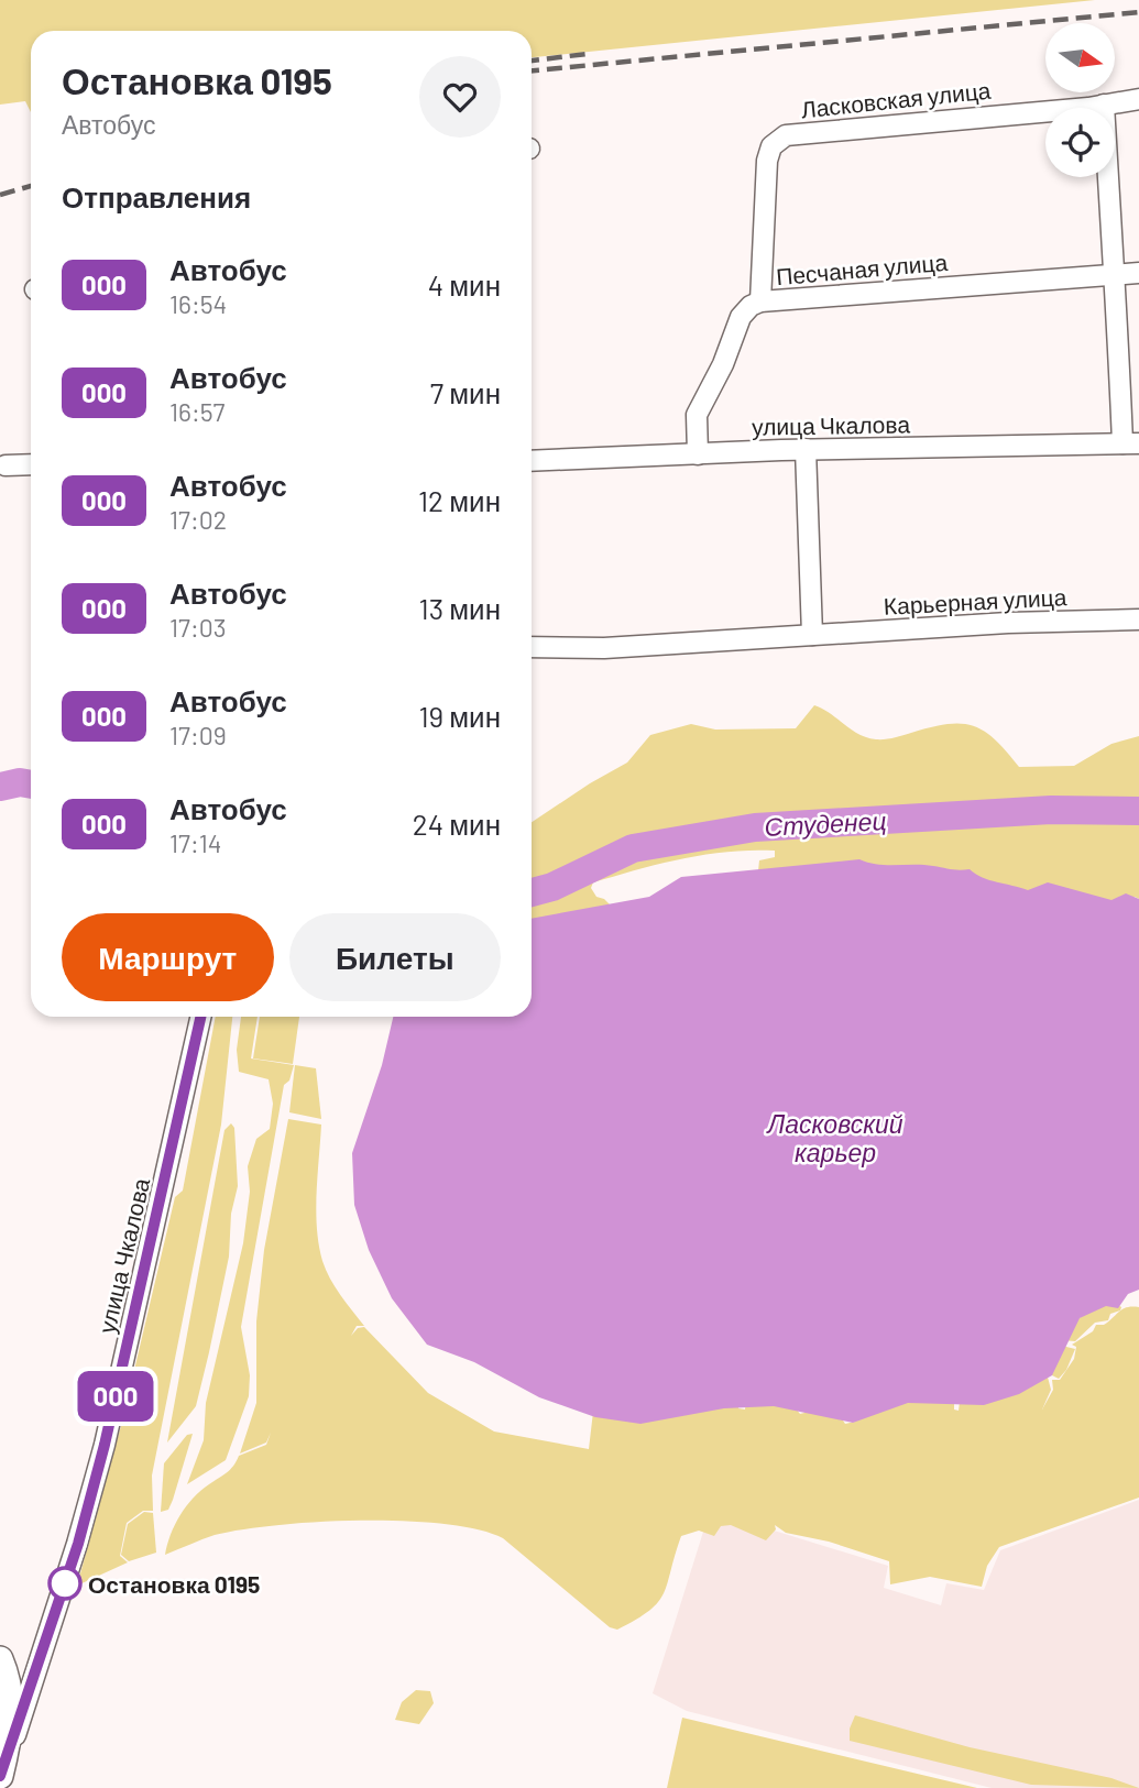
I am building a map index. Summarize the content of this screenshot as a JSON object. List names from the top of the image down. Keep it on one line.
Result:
{"streets":{"street":["Ласковская улица","Песчаная улица","улица Чкалова","Карьерная улица"]},"crossings":[["Ласковская улица","Песчаная улица"],["Песчаная улица","улица Чкалова"]],"water":["Студенец","Ласковский карьер"],"places":["Остановка 0195"],"lines":["bus line 000"],"north":"right","page":{"on_map":"000","heading":[["Остановка 0195","Автобус"],"Отправления"],"list":[{"mark":"000","name":"Автобус","note":"16:54","value":"4 мин"},{"mark":"000","name":"Автобус","note":"16:57","value":"7 мин"},{"mark":"000","name":"Автобус","note":"17:02","value":"12 мин"},{"mark":"000","name":"Автобус","note":"17:03","value":"13 мин"},{"mark":"000","name":"Автобус","note":"17:09","value":"19 мин"},{"mark":"000","name":"Автобус","note":"17:14","value":"24 мин"}],"buttons":["Маршрут","Билеты"]}}
